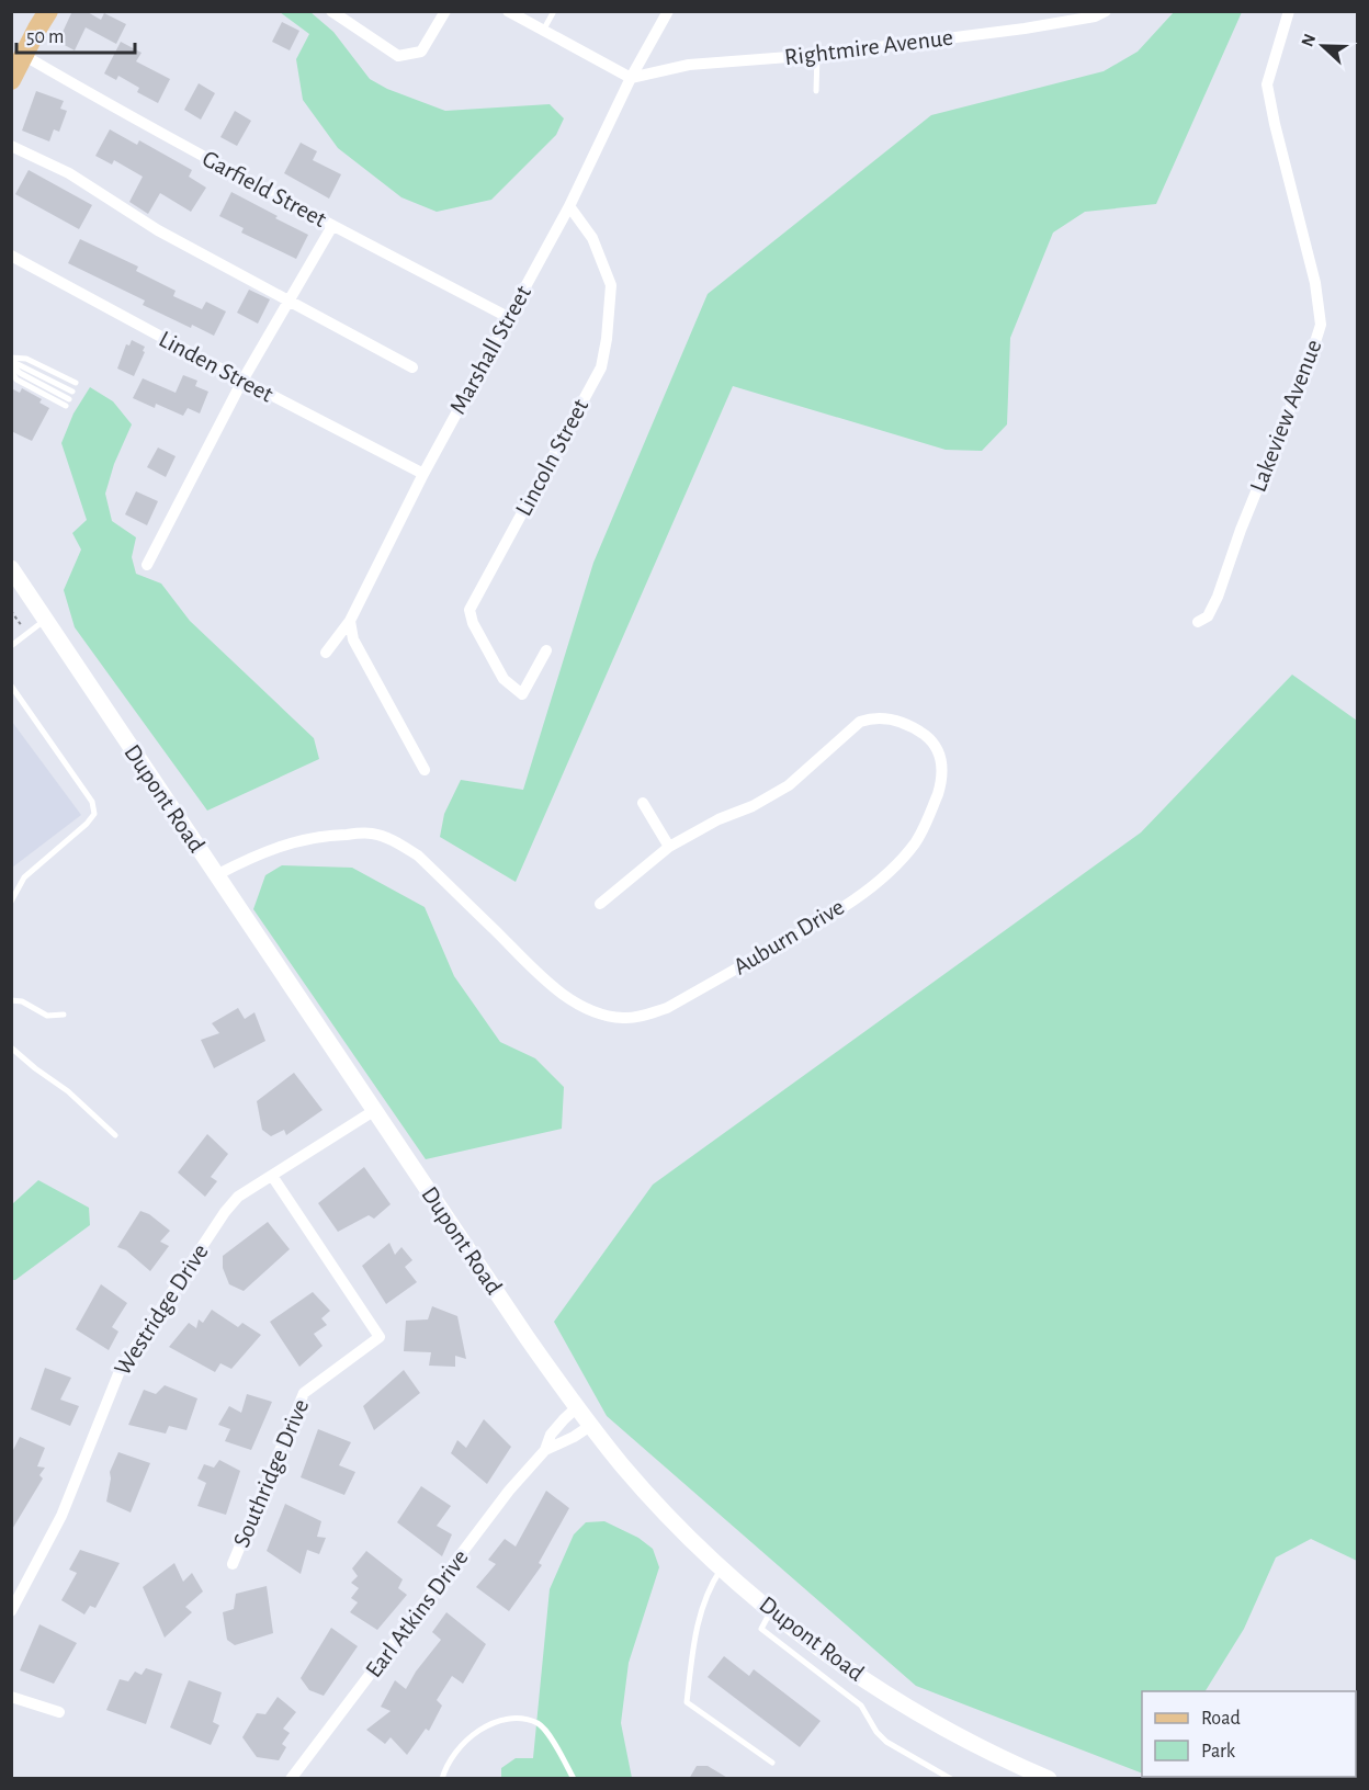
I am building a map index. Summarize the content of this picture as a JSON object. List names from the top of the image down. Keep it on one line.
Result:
{"streets":{"street":["Rightmire Avenue","Garfield Street","Marshall Street","Linden Street","Lakeview Avenue","Lincoln Street","Dupont Road","Auburn Drive","Westridge Drive","Southridge Drive","Earl Atkins Drive"]},"crossings":[["Rightmire Avenue","Marshall Street"],["Garfield Street","Marshall Street"],["Marshall Street","Linden Street"],["Marshall Street","Lincoln Street"],["Dupont Road","Auburn Drive"],["Dupont Road","Westridge Drive"],["Dupont Road","Earl Atkins Drive"],["Westridge Drive","Southridge Drive"]],"legend":["Road","Park"],"scale_bar":"50 m","north":"left"}
